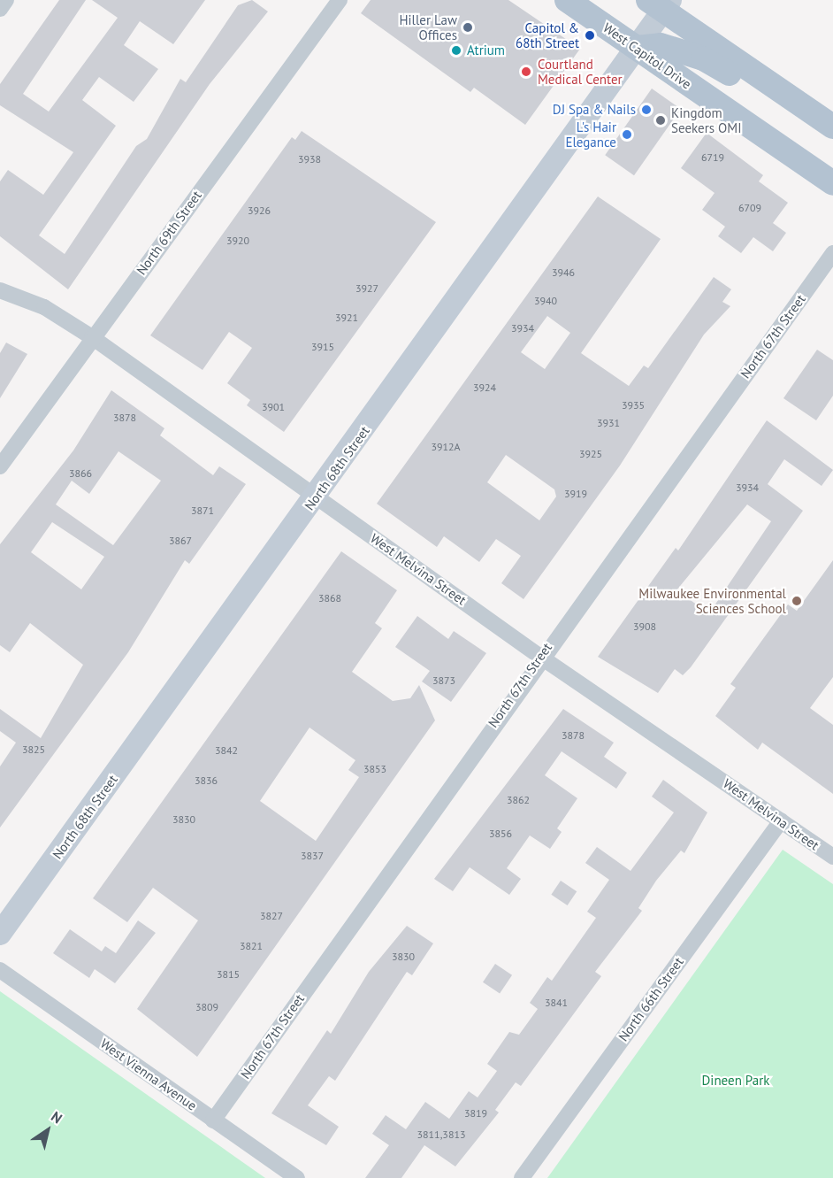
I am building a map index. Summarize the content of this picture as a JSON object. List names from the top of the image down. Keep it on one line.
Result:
{"streets":{"main road":["West Capitol Drive"],"street":["North 69th Street","North 67th Street","North 68th Street","West Melvina Street","North 66th Street","West Vienna Avenue"]},"crossings":[["West Capitol Drive","North 68th Street"],["North 69th Street","West Melvina Street"],["North 67th Street","West Melvina Street"],["North 67th Street","West Vienna Avenue"],["North 68th Street","West Melvina Street"],["West Melvina Street","North 66th Street"]],"parks":["Dineen Park"],"places":["Hiller Law Offices","Capitol & 68th Street","Atrium","Courtland Medical Center","DJ Spa & Nails","Kingdom Seekers OMI","L's Hair Elegance","Milwaukee Environmental Sciences School"],"house_numbers":["6719","3938","6709","3926","3920","3946","3927","3940","3921","3934","3915","3924","3935","3901","3878","3931","3912A","3925","3866","3934","3919","3871","3867","3868","3908","3873","3878","3825","3842","3853","3836","3862","3830","3856","3837","3827","3821","3830","3815","3841","3809","3819","3811,3813"],"north":"top right"}
